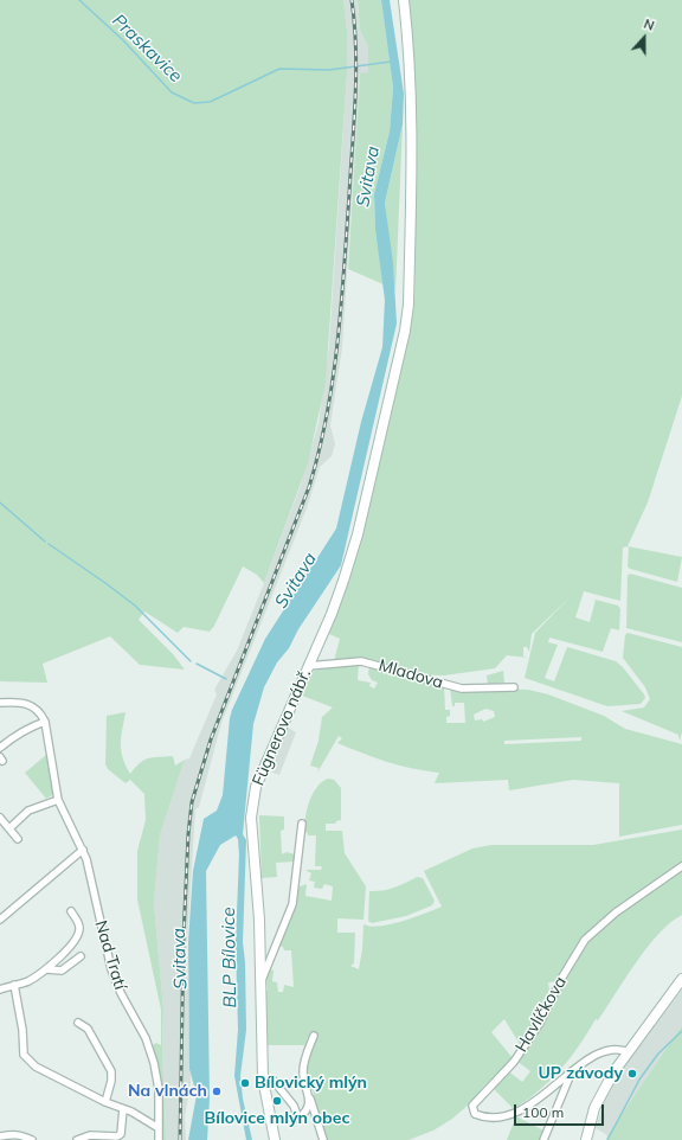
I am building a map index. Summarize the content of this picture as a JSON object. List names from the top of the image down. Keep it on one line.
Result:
{"streets":{"street":["Mladova","Fügnerovo nábř.","Nad Tratí","Havlíčkova"]},"crossings":[["Mladova","Fügnerovo nábř."]],"water":["Praskavice","Svitava","BLP Bílovice"],"places":["UP závody","Bílovický mlýn","Na vlnách","Bílovice mlýn obec"],"scale_bar":"100 m","north":"top"}
